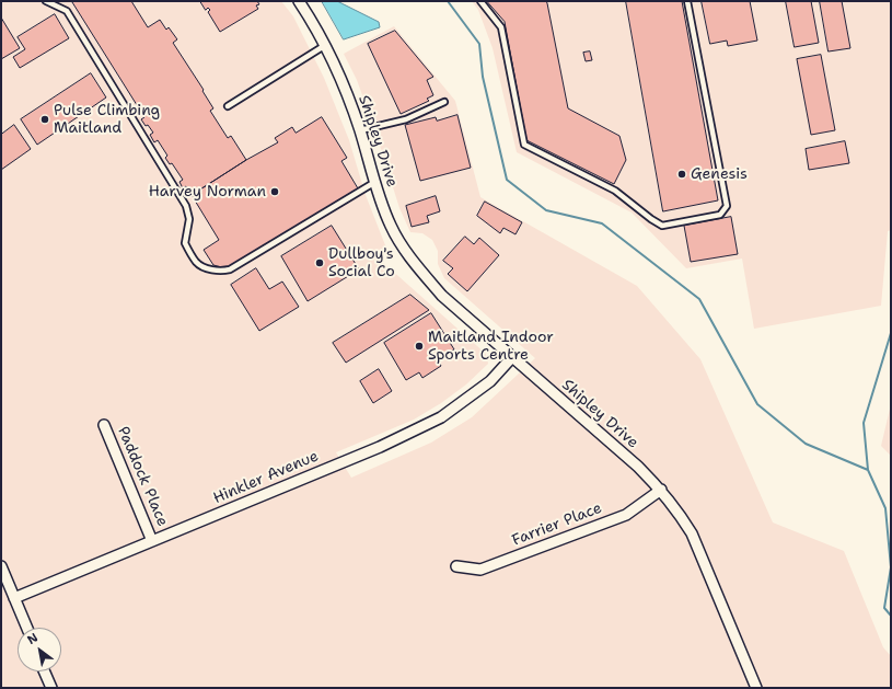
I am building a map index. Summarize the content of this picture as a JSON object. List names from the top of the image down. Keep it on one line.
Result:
{"streets":{"street":["Shipley Drive","Paddock Place","Hinkler Avenue","Farrier Place"]},"crossings":[["Shipley Drive","Hinkler Avenue"],["Shipley Drive","Farrier Place"],["Paddock Place","Hinkler Avenue"]],"places":["Pulse Climbing Maitland","Genesis","Harvey Norman","Dullboy's Social Co","Maitland Indoor Sports Centre"],"north":"top left"}
